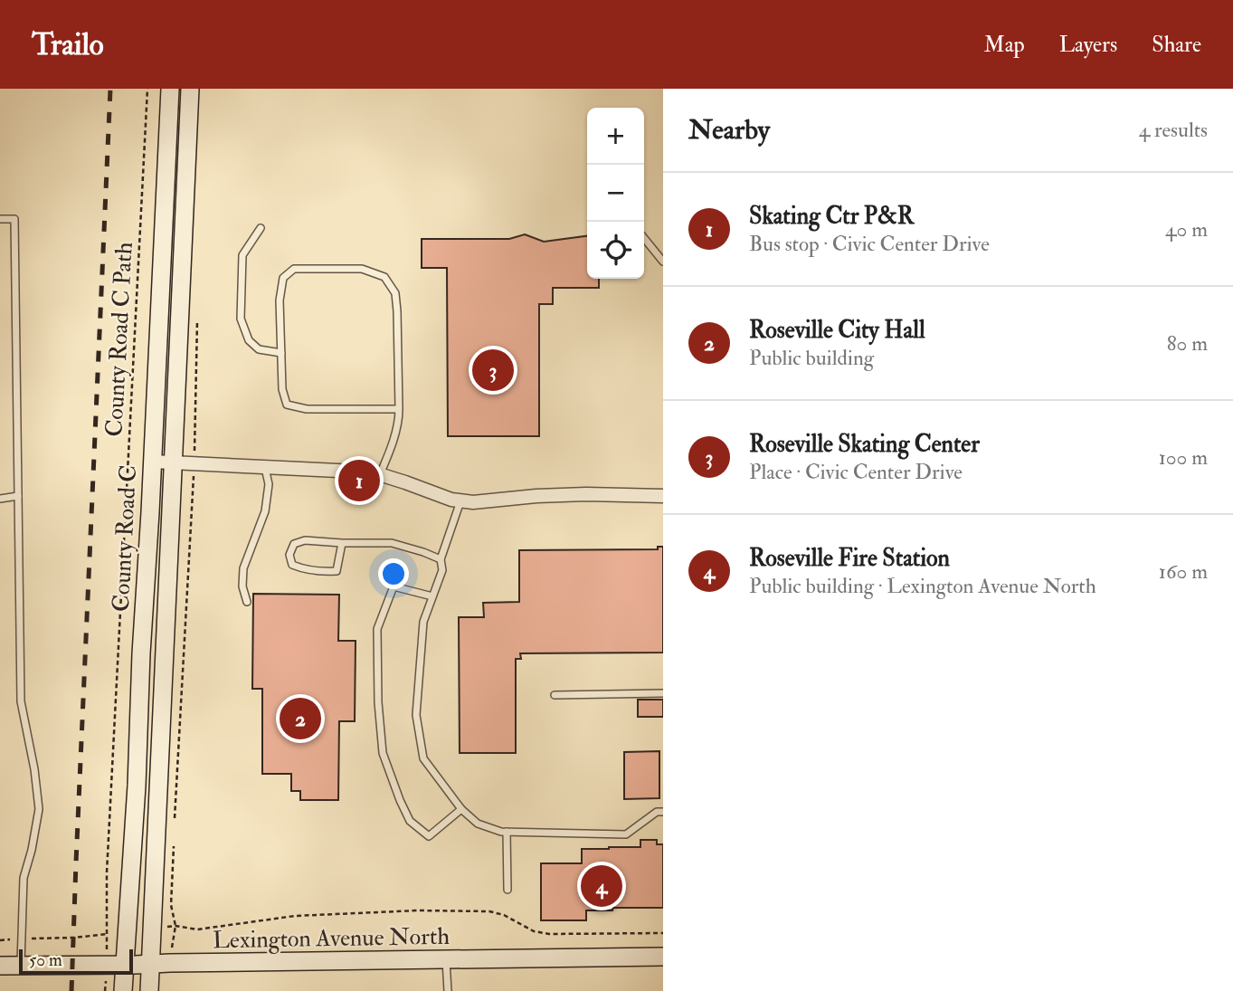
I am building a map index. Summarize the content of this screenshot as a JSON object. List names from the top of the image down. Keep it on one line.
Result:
{"streets":{"main road":["County Road C","Lexington Avenue North"],"path":["County Road C Path"]},"crossings":[["County Road C","Lexington Avenue North"]],"scale_bar":"50 m","page":{"header":"Trailo","nav":["Map","Layers","Share"],"heading":["Nearby","4 results"],"map_buttons":["+","−"],"list":[{"mark":"1","name":"Skating Ctr P&R","note":"Bus stop · Civic Center Drive","value":"40 m"},{"mark":"2","name":"Roseville City Hall","note":"Public building","value":"80 m"},{"mark":"3","name":"Roseville Skating Center","note":"Place · Civic Center Drive","value":"100 m"},{"mark":"4","name":"Roseville Fire Station","note":"Public building · Lexington Avenue North","value":"160 m"}],"pins":["3","1","2","4"],"scale":"50 m"}}
